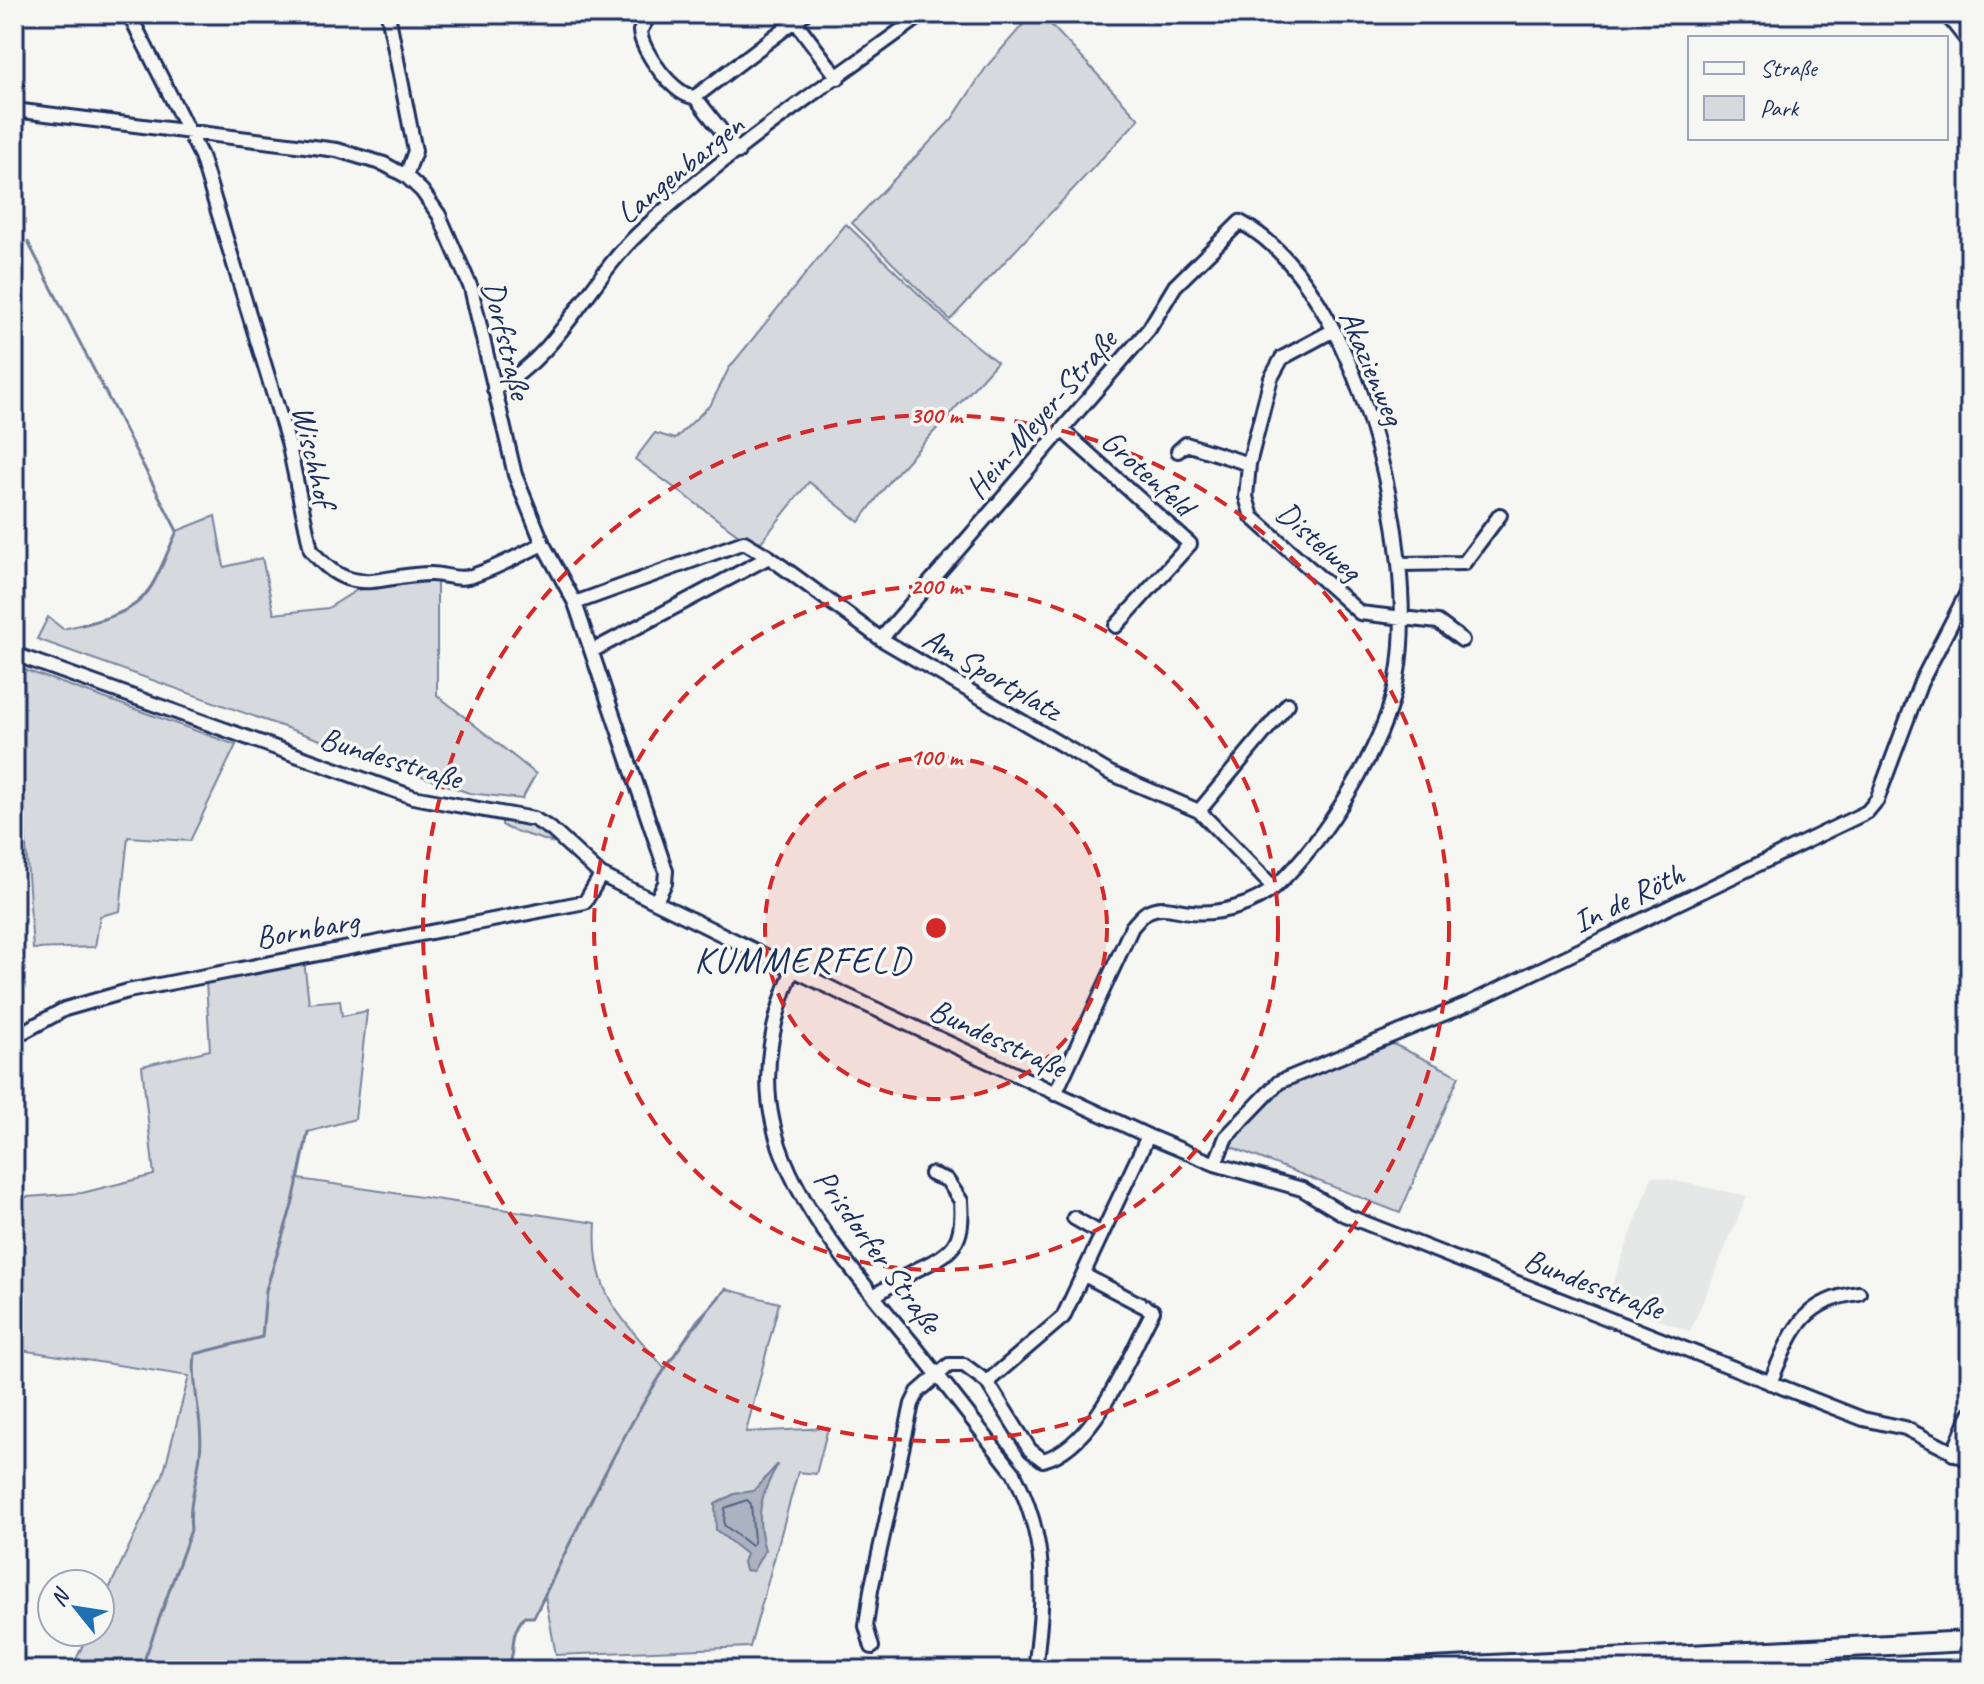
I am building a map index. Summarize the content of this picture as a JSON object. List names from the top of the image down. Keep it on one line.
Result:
{"streets":{"street":["Langenbargen","Dorfstraße","Akazienweg","Hein-Meyer-Straße","Wischhof","Grotenfeld","Distelweg","Am Sportplatz","Bundesstraße","In de Röth","Bornbarg","Prisdorfer Straße"]},"crossings":[["Langenbargen","Dorfstraße"],["Dorfstraße","Wischhof"],["Dorfstraße","Am Sportplatz"],["Dorfstraße","Bundesstraße"],["Akazienweg","Hein-Meyer-Straße"],["Akazienweg","Distelweg"],["Akazienweg","Am Sportplatz"],["Hein-Meyer-Straße","Grotenfeld"],["Hein-Meyer-Straße","Am Sportplatz"],["Bundesstraße","In de Röth"],["Bundesstraße","Bornbarg"],["Bundesstraße","Prisdorfer Straße"]],"districts":["KUMMERFELD"],"legend":["Straße","Park"],"north":"top left","rings":["300 m","200 m","100 m"]}
